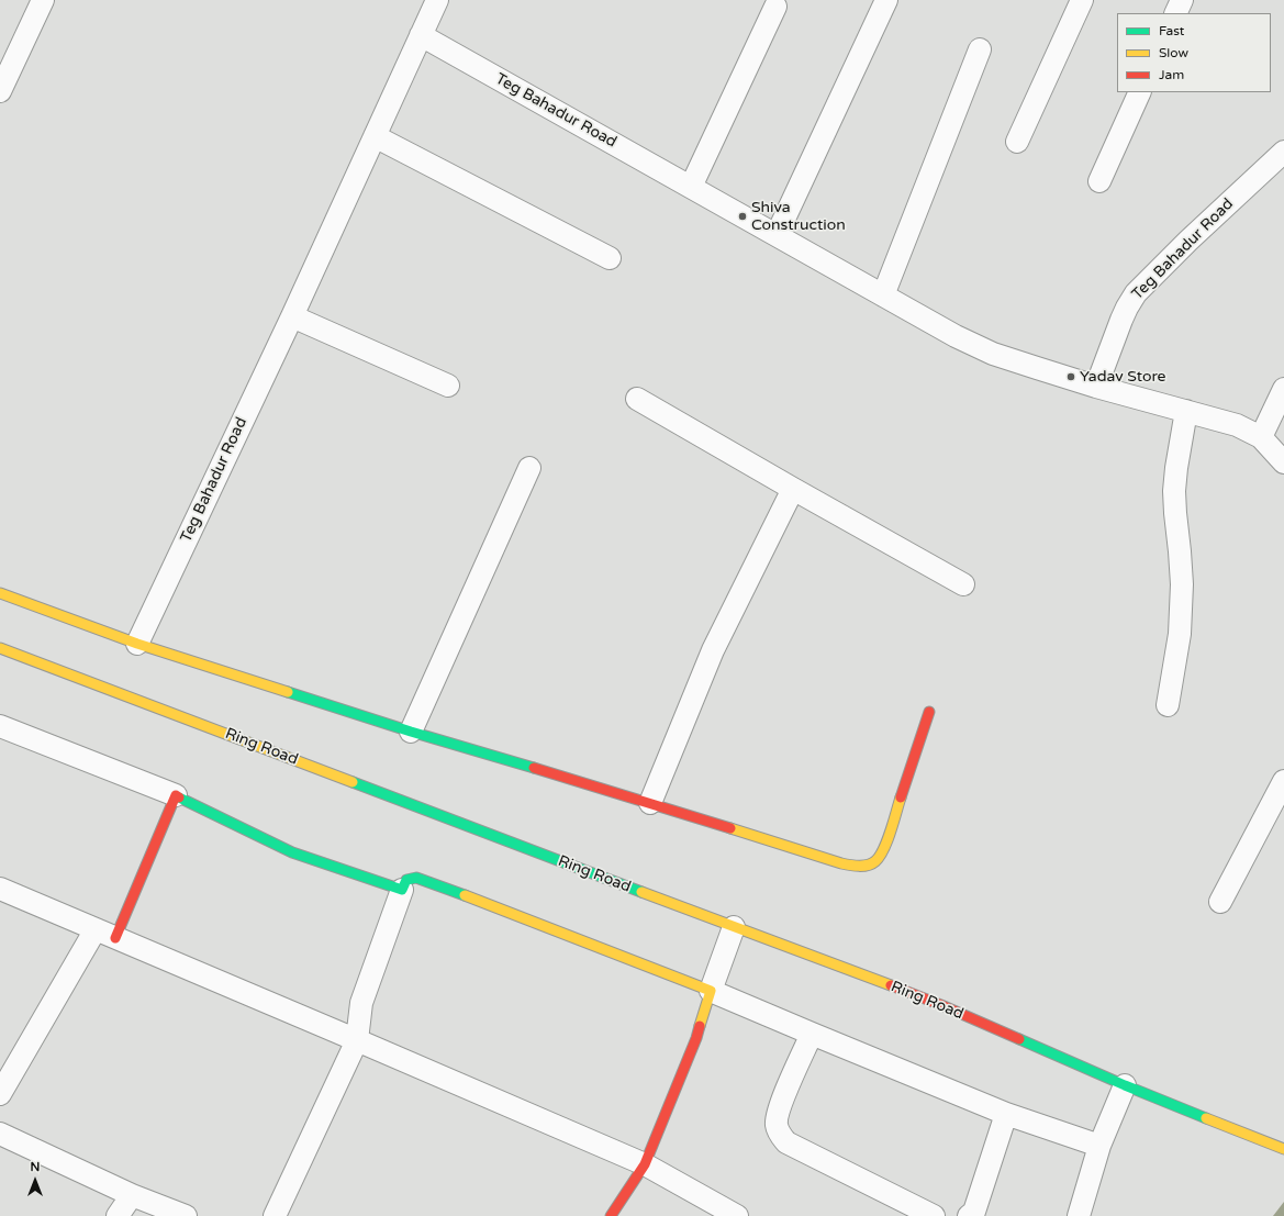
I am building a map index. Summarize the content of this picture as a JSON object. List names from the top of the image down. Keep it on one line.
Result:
{"streets":{"street":["Teg Bahadur Road","Ring Road"]},"places":["Shiva Construction","Yadav Store"],"legend":["Fast","Slow","Jam"],"north":"top"}
